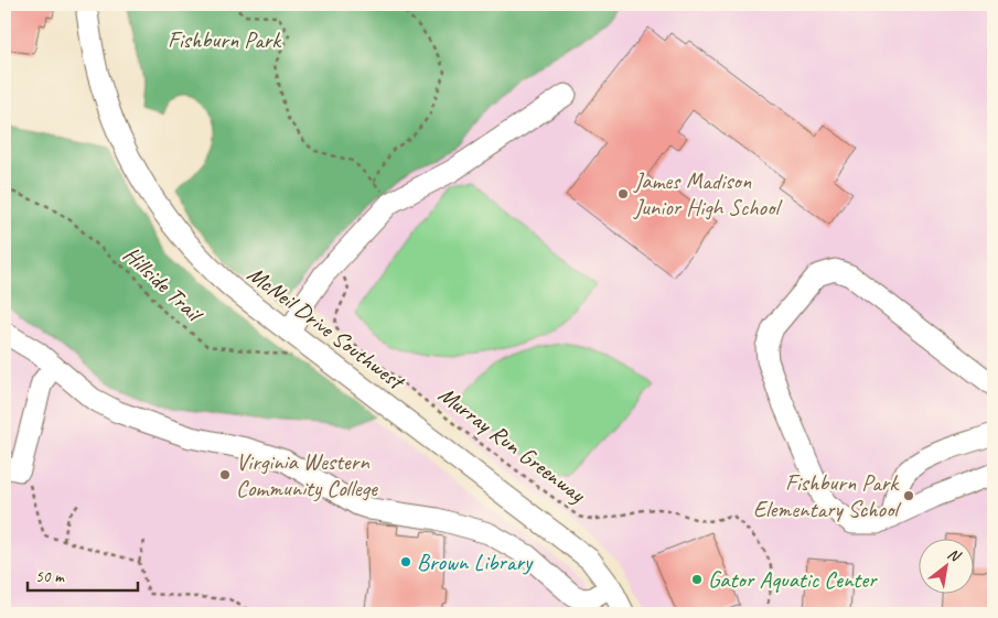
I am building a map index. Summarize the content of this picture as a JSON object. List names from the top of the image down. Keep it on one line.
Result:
{"streets":{"street":["McNeil Drive Southwest"],"path":["Hillside Trail","Murray Run Greenway"]},"crossings":[["Hillside Trail","McNeil Drive Southwest"]],"parks":["Fishburn Park"],"places":["James Madison Junior High School","Virginia Western Community College","Fishburn Park Elementary School","Brown Library","Gator Aquatic Center"],"scale_bar":"50 m","north":"top right"}
